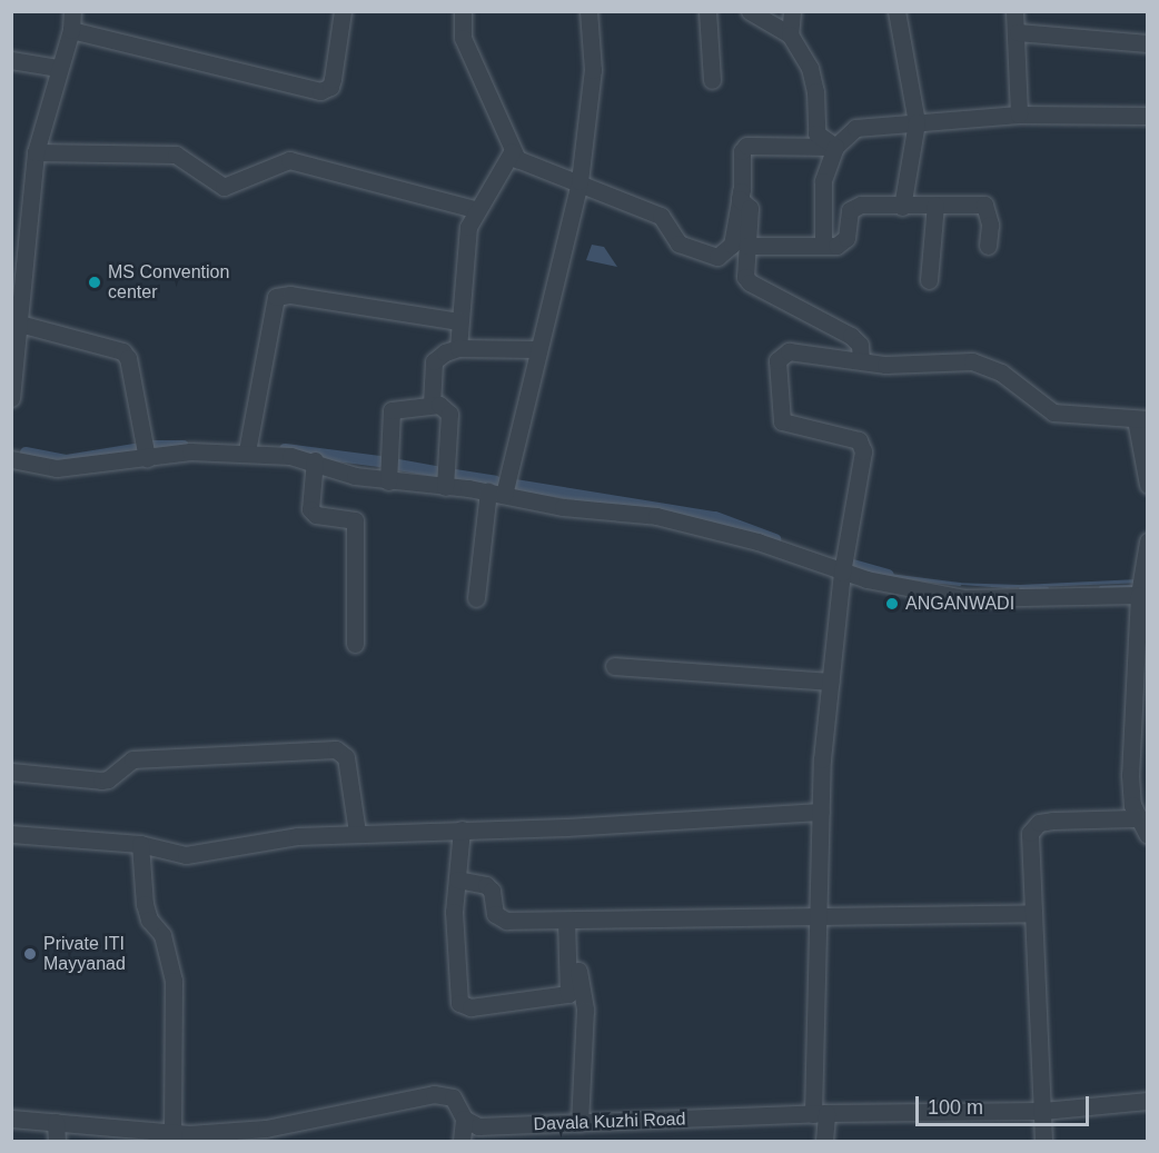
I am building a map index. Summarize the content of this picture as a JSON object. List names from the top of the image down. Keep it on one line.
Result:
{"streets":{"street":["Davala Kuzhi Road"]},"places":["MS Convention center","ANGANWADI","Private ITI Mayyanad"],"scale_bar":"100 m"}
